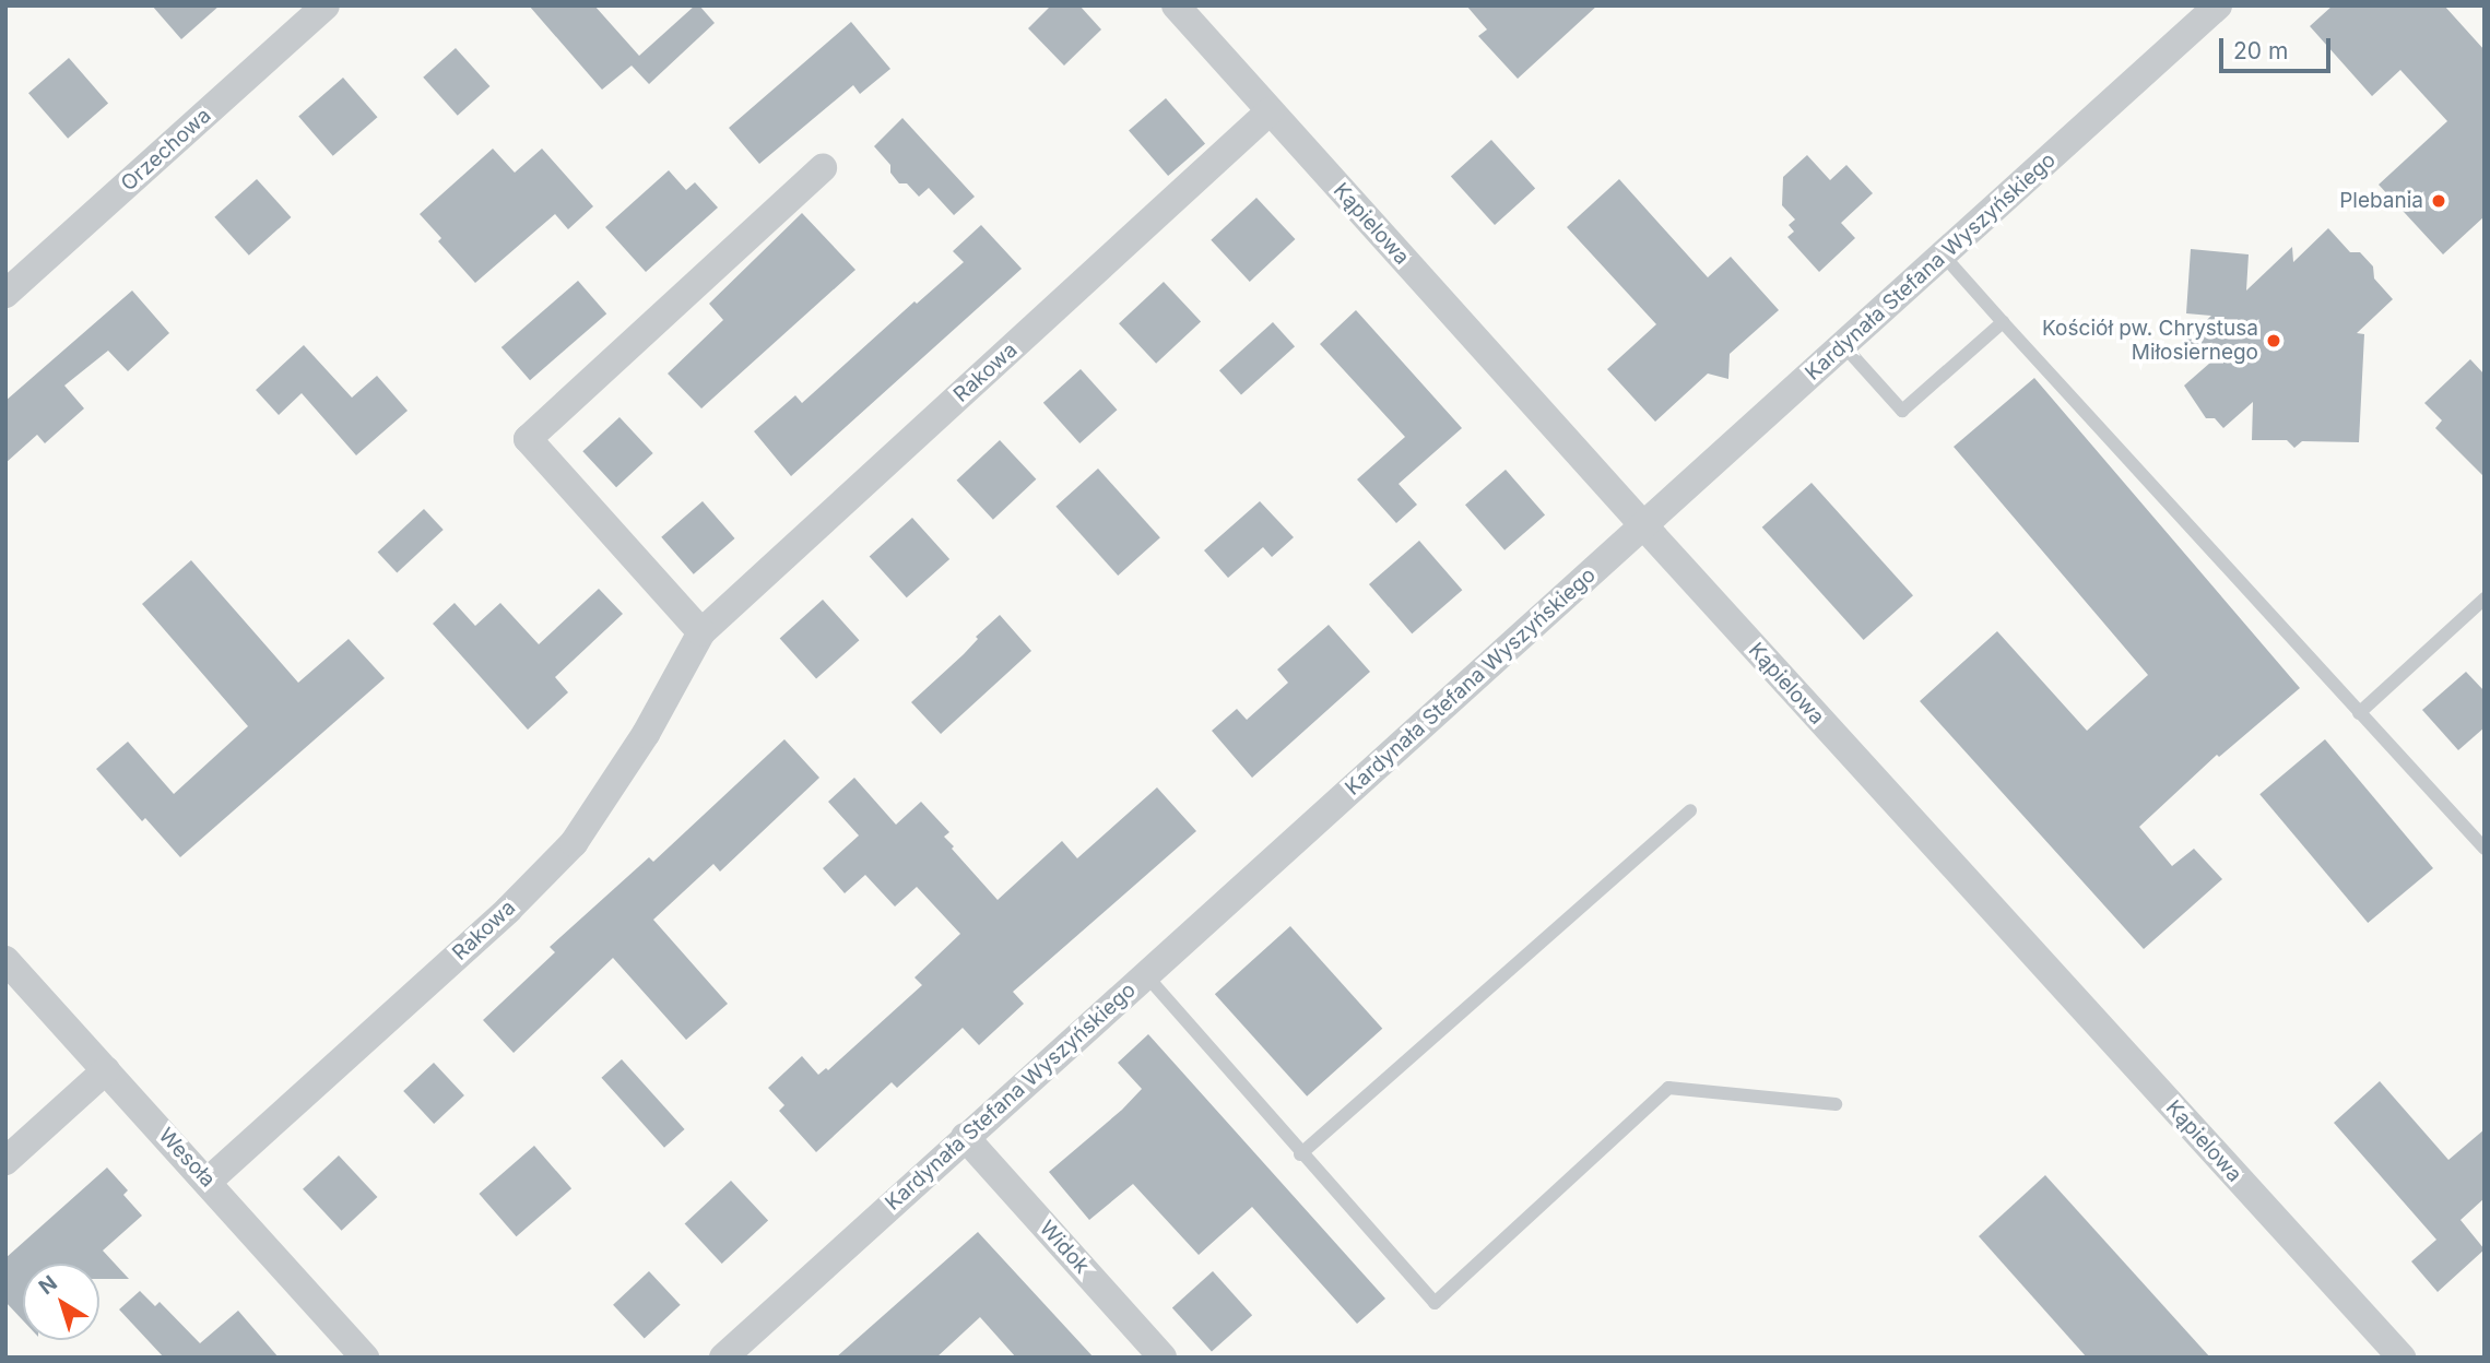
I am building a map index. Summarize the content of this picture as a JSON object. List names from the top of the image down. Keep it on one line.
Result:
{"streets":{"street":["Orzechowa","Kąpielowa","Kardynała Stefana Wyszyńskiego","Rakowa","Wesoła","Widok"]},"crossings":[["Kąpielowa","Kardynała Stefana Wyszyńskiego"],["Kąpielowa","Rakowa"],["Kardynała Stefana Wyszyńskiego","Widok"],["Rakowa","Wesoła"]],"places":["Plebania","Kościół pw. Chrystusa Miłosiernego"],"scale_bar":"20 m","north":"top left"}
